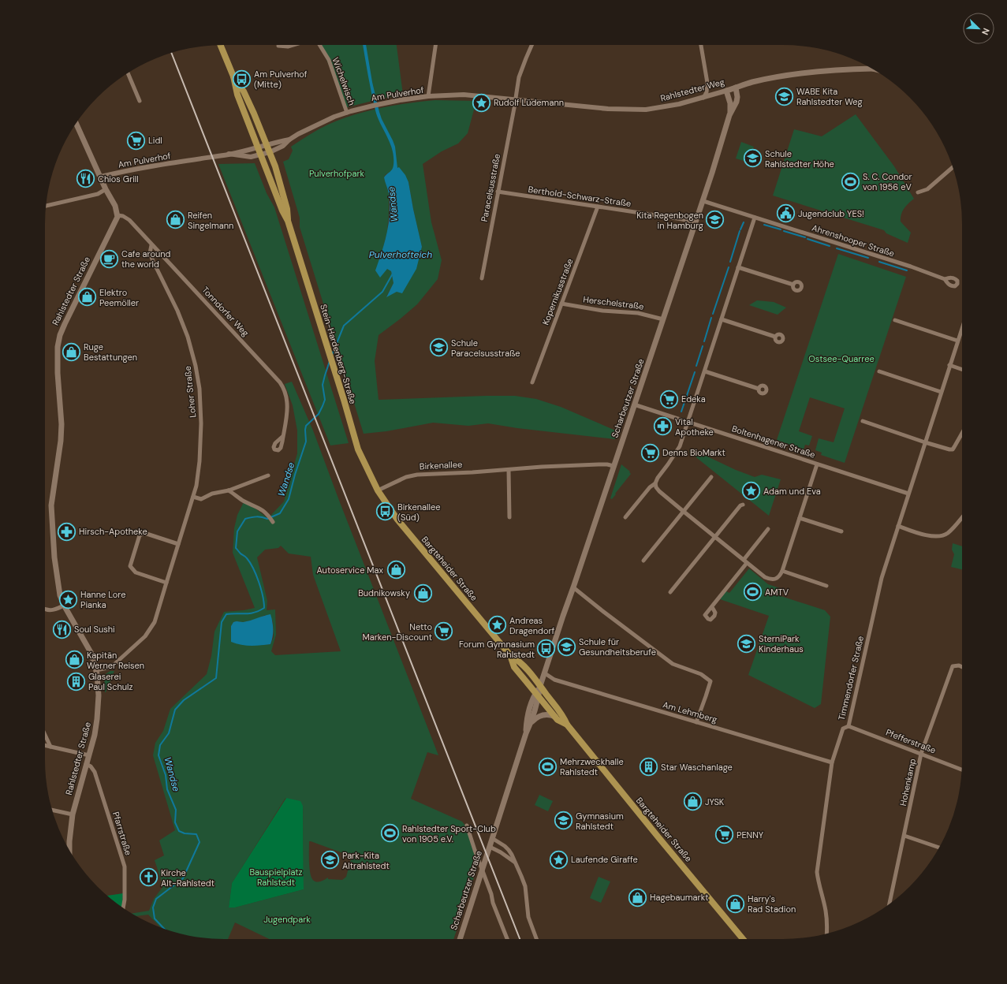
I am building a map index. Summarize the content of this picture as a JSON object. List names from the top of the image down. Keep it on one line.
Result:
{"streets":{"main road":["Rahlstedter Weg","Rahlstedter Straße","Stein-Hardenberg-Straße","Scharbeutzer Straße","Bargteheider Straße"],"street":["Wichelwisch","Am Pulverhof","Paracelsusstraße","Berthold-Schwarz-Straße","Ahrenshooper Straße","Kopernikusstraße","Herschelstraße","Tonndorfer Weg","Loher Straße","Boltenhagener Straße","Birkenallee","Timmendorfer Straße","Am Lehmberg","Pfefferstraße","Hohenkamp","Pfarrstraße"]},"crossings":[["Wichelwisch","Am Pulverhof"],["Rahlstedter Weg","Am Pulverhof"],["Rahlstedter Weg","Paracelsusstraße"],["Rahlstedter Weg","Scharbeutzer Straße"],["Am Pulverhof","Paracelsusstraße"],["Am Pulverhof","Stein-Hardenberg-Straße"],["Paracelsusstraße","Berthold-Schwarz-Straße"],["Berthold-Schwarz-Straße","Kopernikusstraße"],["Berthold-Schwarz-Straße","Scharbeutzer Straße"],["Ahrenshooper Straße","Scharbeutzer Straße"],["Rahlstedter Straße","Tonndorfer Weg"],["Rahlstedter Straße","Loher Straße"],["Rahlstedter Straße","Pfarrstraße"],["Kopernikusstraße","Herschelstraße"],["Herschelstraße","Scharbeutzer Straße"],["Tonndorfer Weg","Loher Straße"],["Stein-Hardenberg-Straße","Birkenallee"],["Stein-Hardenberg-Straße","Bargteheider Straße"],["Scharbeutzer Straße","Boltenhagener Straße"],["Scharbeutzer Straße","Birkenallee"],["Scharbeutzer Straße","Bargteheider Straße"],["Scharbeutzer Straße","Am Lehmberg"],["Boltenhagener Straße","Timmendorfer Straße"],["Birkenallee","Bargteheider Straße"],["Timmendorfer Straße","Am Lehmberg"],["Timmendorfer Straße","Pfefferstraße"],["Pfefferstraße","Hohenkamp"]],"water":["Wandse","Pulverhofteich"],"parks":["Pulverhofpark","Ostsee-Quarree","Bauspielplatz Rahlstedt","Jugendpark"],"places":{"bus stop":["Am Pulverhof (Mitte)","Birkenallee (Süd)","Forum Gymnasium Rahlstedt"],"school or university":["WABE Kita Rahlstedter Weg","Schule Rahlstedter Höhe","Kita Regenbogen in Hamburg","Schule Paracelsusstraße","SterniPark Kinderhaus","Schule für Gesundheitsberufe","Gymnasium Rahlstedt","Park-Kita Altrahlstedt"],"place":["Rudolf Lüdemann","Adam und Eva","Hanne Lore Pianka","Andreas Dragendorf","Laufende Giraffe"],"supermarket":["Lidl","Edeka","Denns BioMarkt","Netto Marken-Discount","PENNY"],"restaurant":["Chios Grill","Soul Sushi"],"sports":["S. C. Condor von 1956 eV","AMTV","Mehrzweckhalle Rahlstedt","Rahlstedter Sport-Club von 1905 e.V."],"public building":["Jugendclub YES!"],"shop":["Reifen Singelmann","Elektro Peemöller","Ruge Bestattungen","Autoservice Max","Budnikowsky","Kapitän Werner Reisen","JYSK","Hagebaumarkt","Harry's Rad Stadion"],"cafe":["Cafe around the world"],"pharmacy":["Vital Apotheke","Hirsch-Apotheke"],"building":["Glaserei Paul Schulz","Star Waschanlage"],"church":["Kirche Alt-Rahlstedt"]},"north":"bottom right"}
